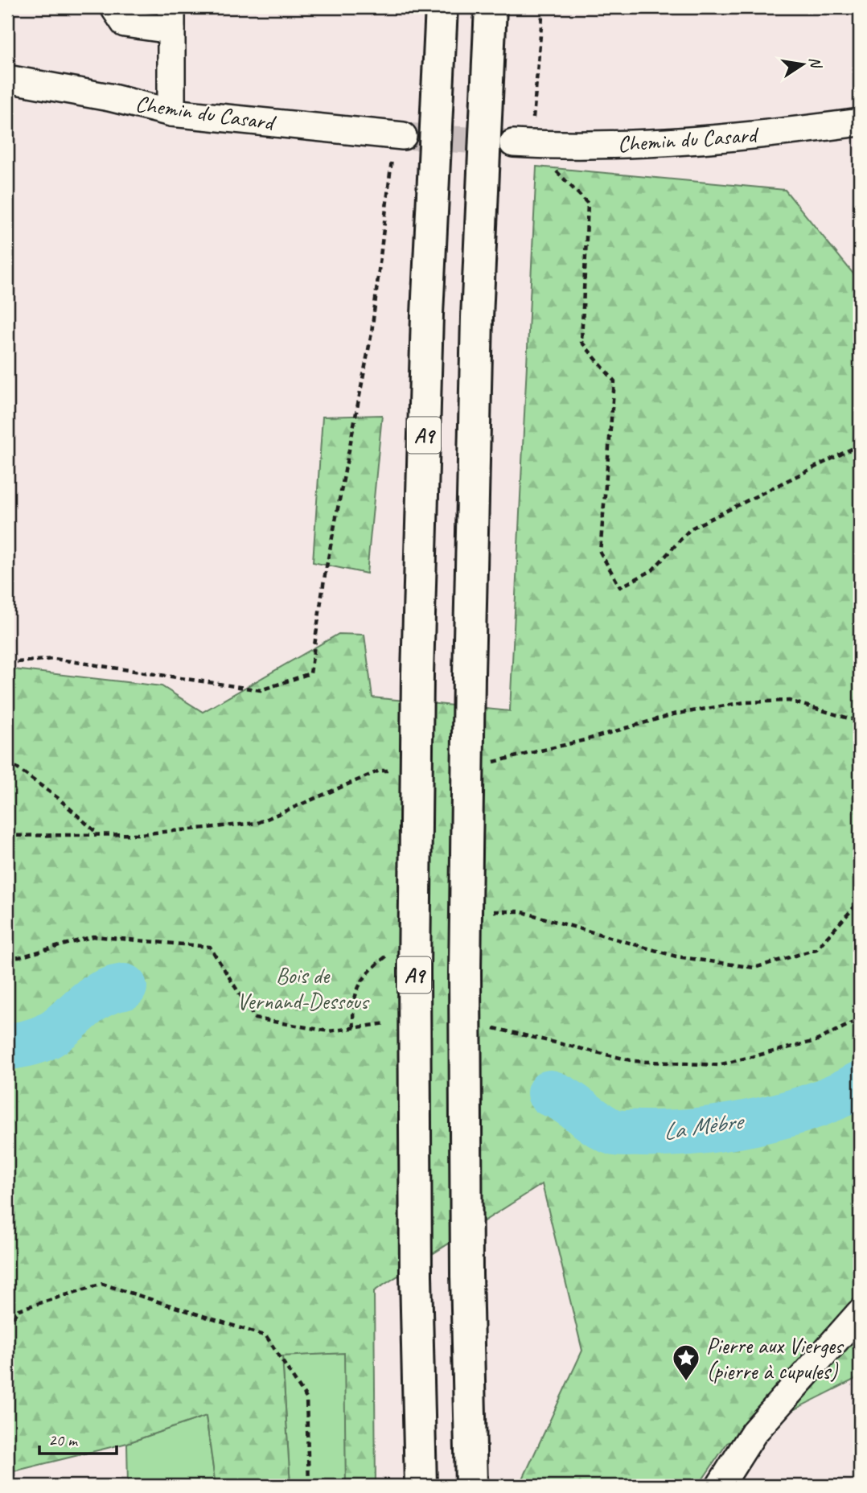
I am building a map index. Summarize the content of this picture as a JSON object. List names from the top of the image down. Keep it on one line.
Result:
{"streets":{"highway":["A9"],"street":["Chemin du Casard"]},"water":["La Mèbre"],"parks":["Bois de Vernand-Dessous"],"places":{"place":["Pierre aux Vierges (pierre à cupules)"]},"scale_bar":"20 m","north":"right"}
